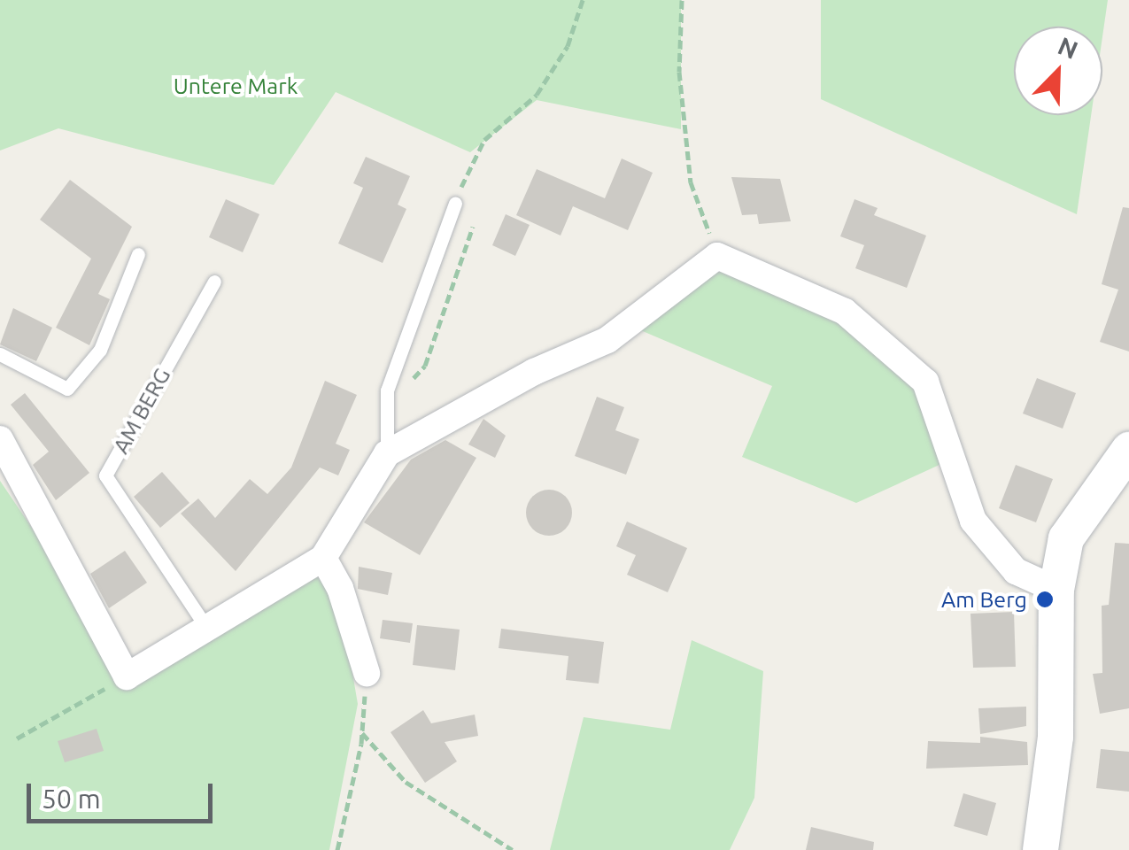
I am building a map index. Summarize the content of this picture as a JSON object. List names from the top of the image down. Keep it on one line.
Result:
{"streets":{"lane":["AM BERG"]},"parks":["Untere Mark"],"places":["Am Berg"],"scale_bar":"50 m","north":"top right"}
